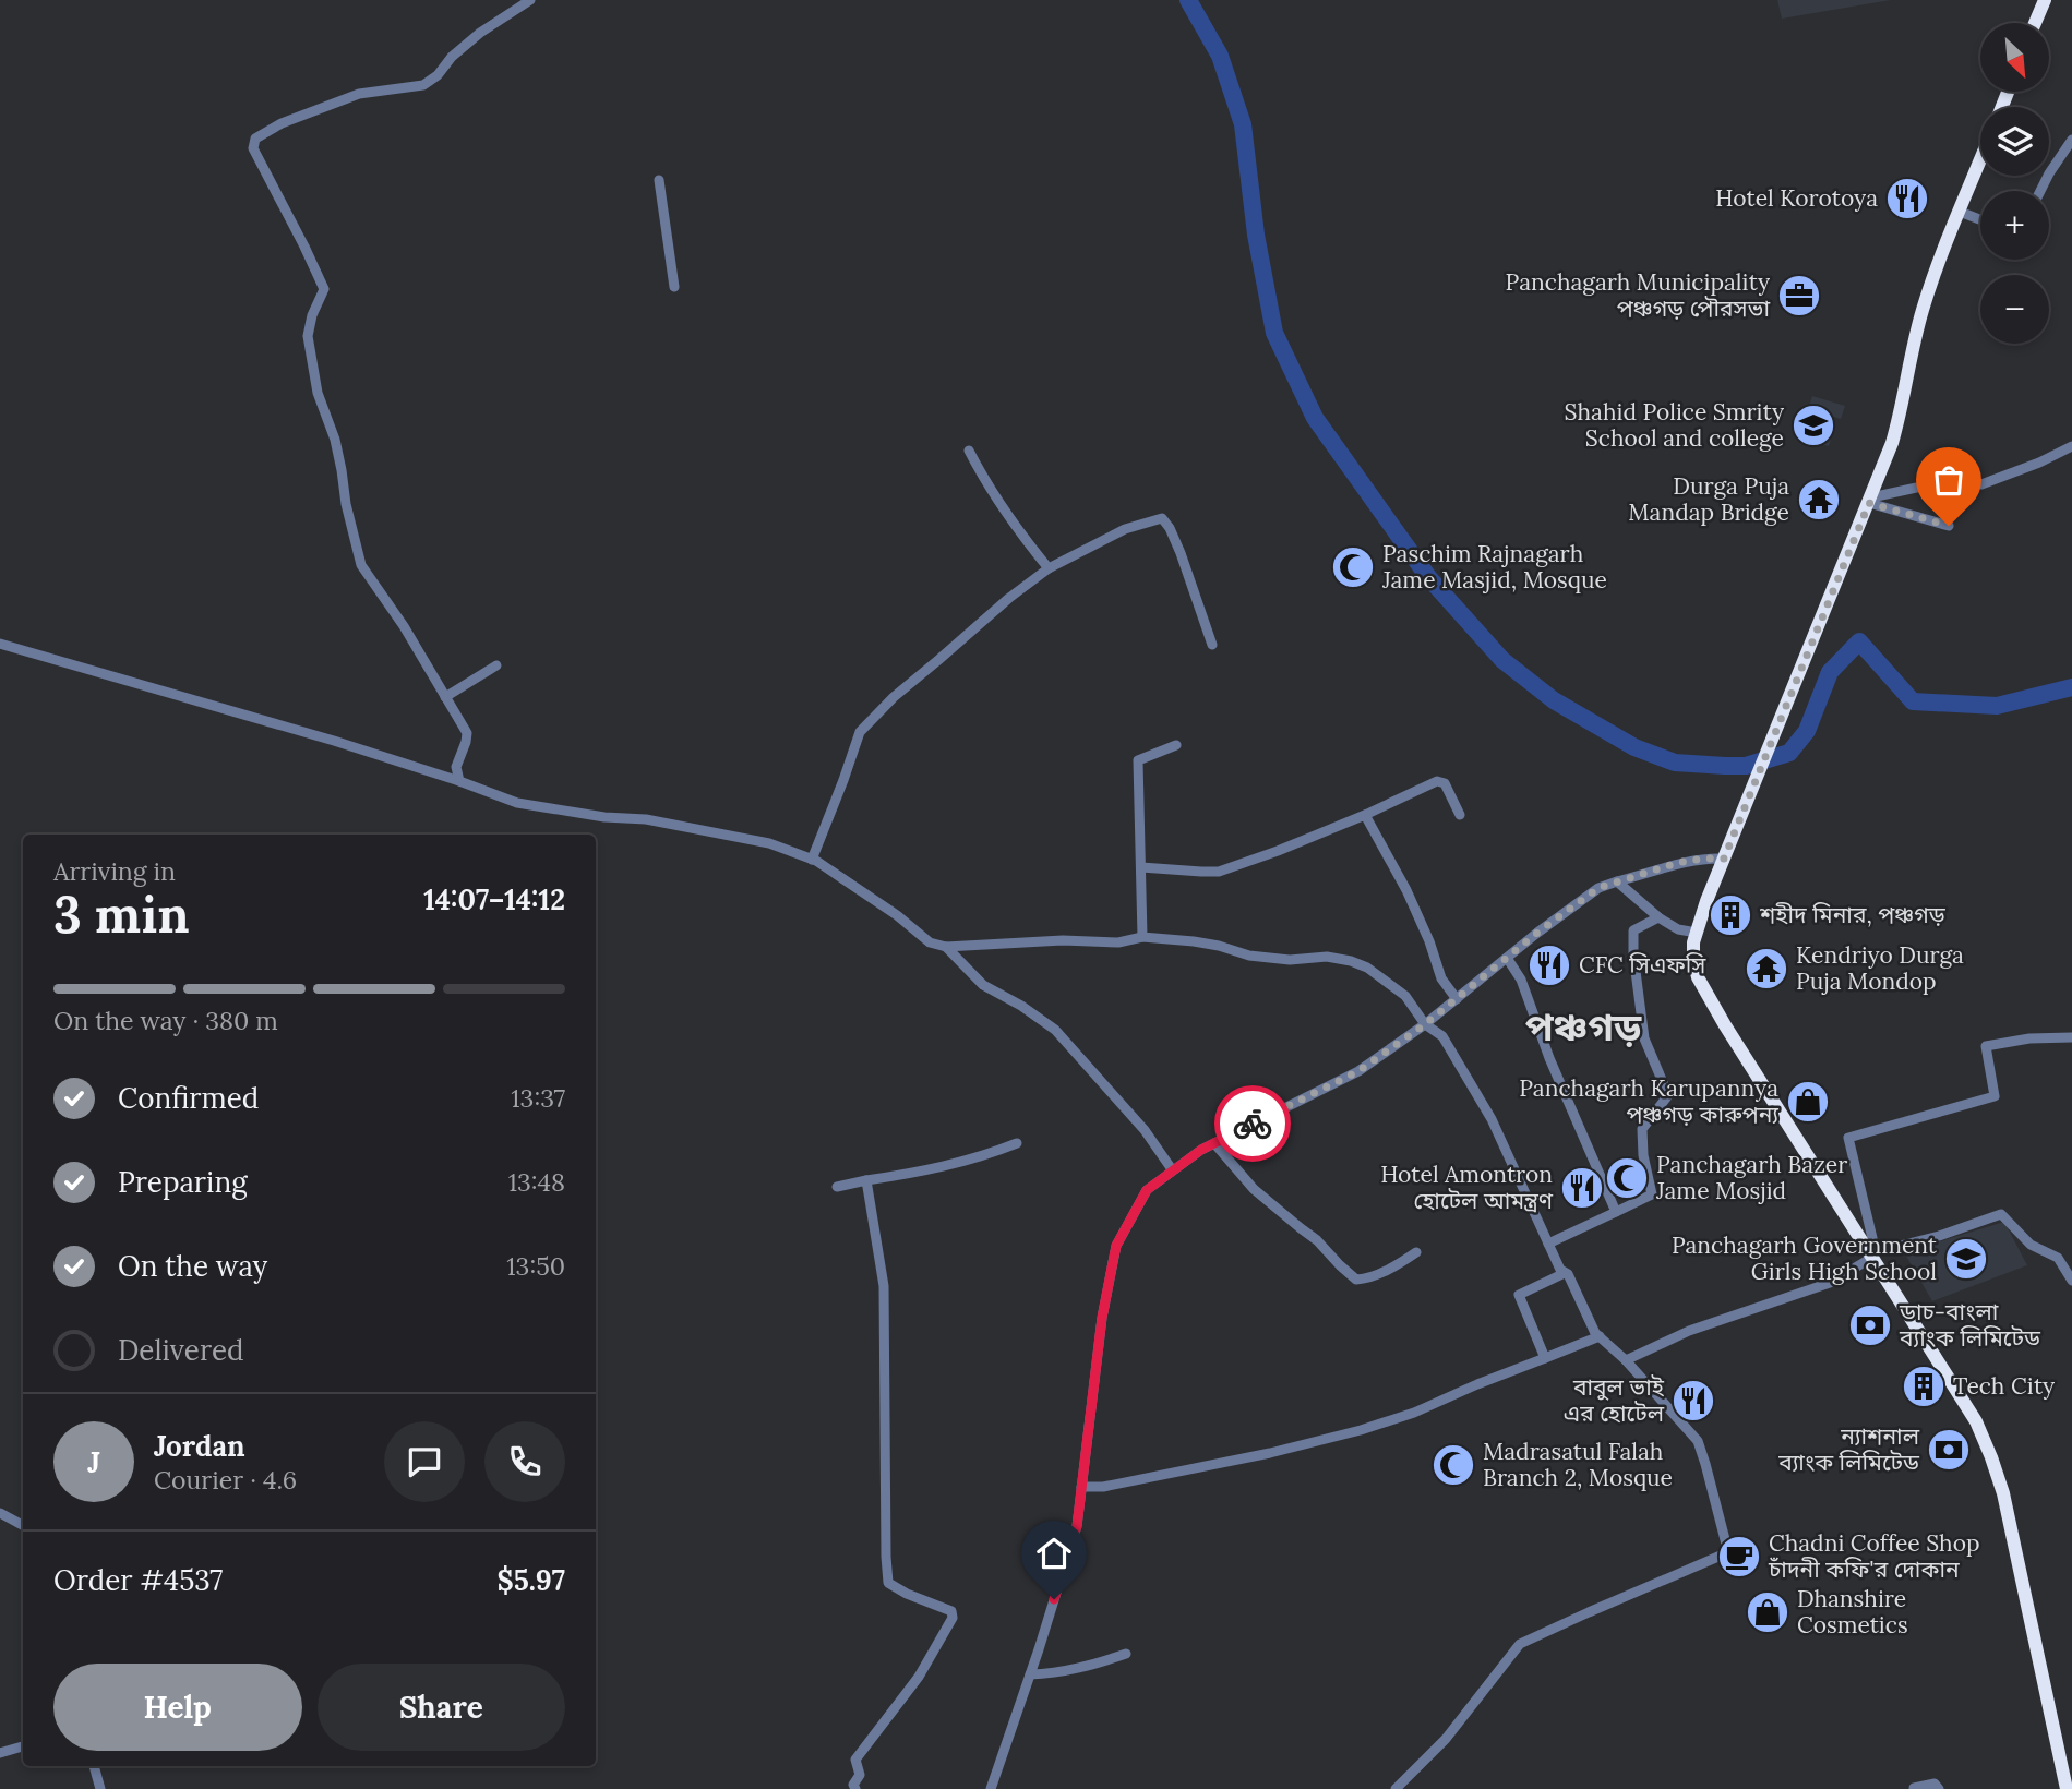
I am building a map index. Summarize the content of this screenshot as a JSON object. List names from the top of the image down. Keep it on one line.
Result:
{"districts":["পঞ্চগড়"],"places":{"restaurant":["Hotel Korotoya","CFC সিএফসি","Hotel Amontron হোটেল আমন্ত্রণ","বাবুল ভাই এর হোটেল"],"office":["Panchagarh Municipality পঞ্চগড় পৌরসভা"],"school or university":["Shahid Police Smrity School and college","Panchagarh Government Girls High School"],"temple":["Durga Puja Mandap Bridge","Kendriyo Durga Puja Mondop"],"mosque":["Paschim Rajnagarh Jame Masjid, Mosque","Panchagarh Bazer Jame Mosjid","Madrasatul Falah Branch 2, Mosque"],"building":["শহীদ মিনার, পঞ্চগড়","Tech City"],"shop":["Panchagarh Karupannya পঞ্চগড় কারুপন্য","Dhanshire Cosmetics"],"bank":["ডাচ-বাংলা ব্যাংক লিমিটেড","ন্যাশনাল ব্যাংক লিমিটেড"],"cafe":["Chadni Coffee Shop চাঁদনী কফি'র দোকান"]},"north":"bottom right","page":{"map_buttons":["+","−"],"heading":["3 min","Arriving in","14:07–14:12"],"panel":["Jordan","Courier · 4.6","Order #4537","$5.97"],"bar":"On the way · 380 m","list":[["Confirmed","13:37"],["Preparing","13:48"],["On the way","13:50"],"Delivered"],"round":"J","buttons":["Help","Share"]}}
